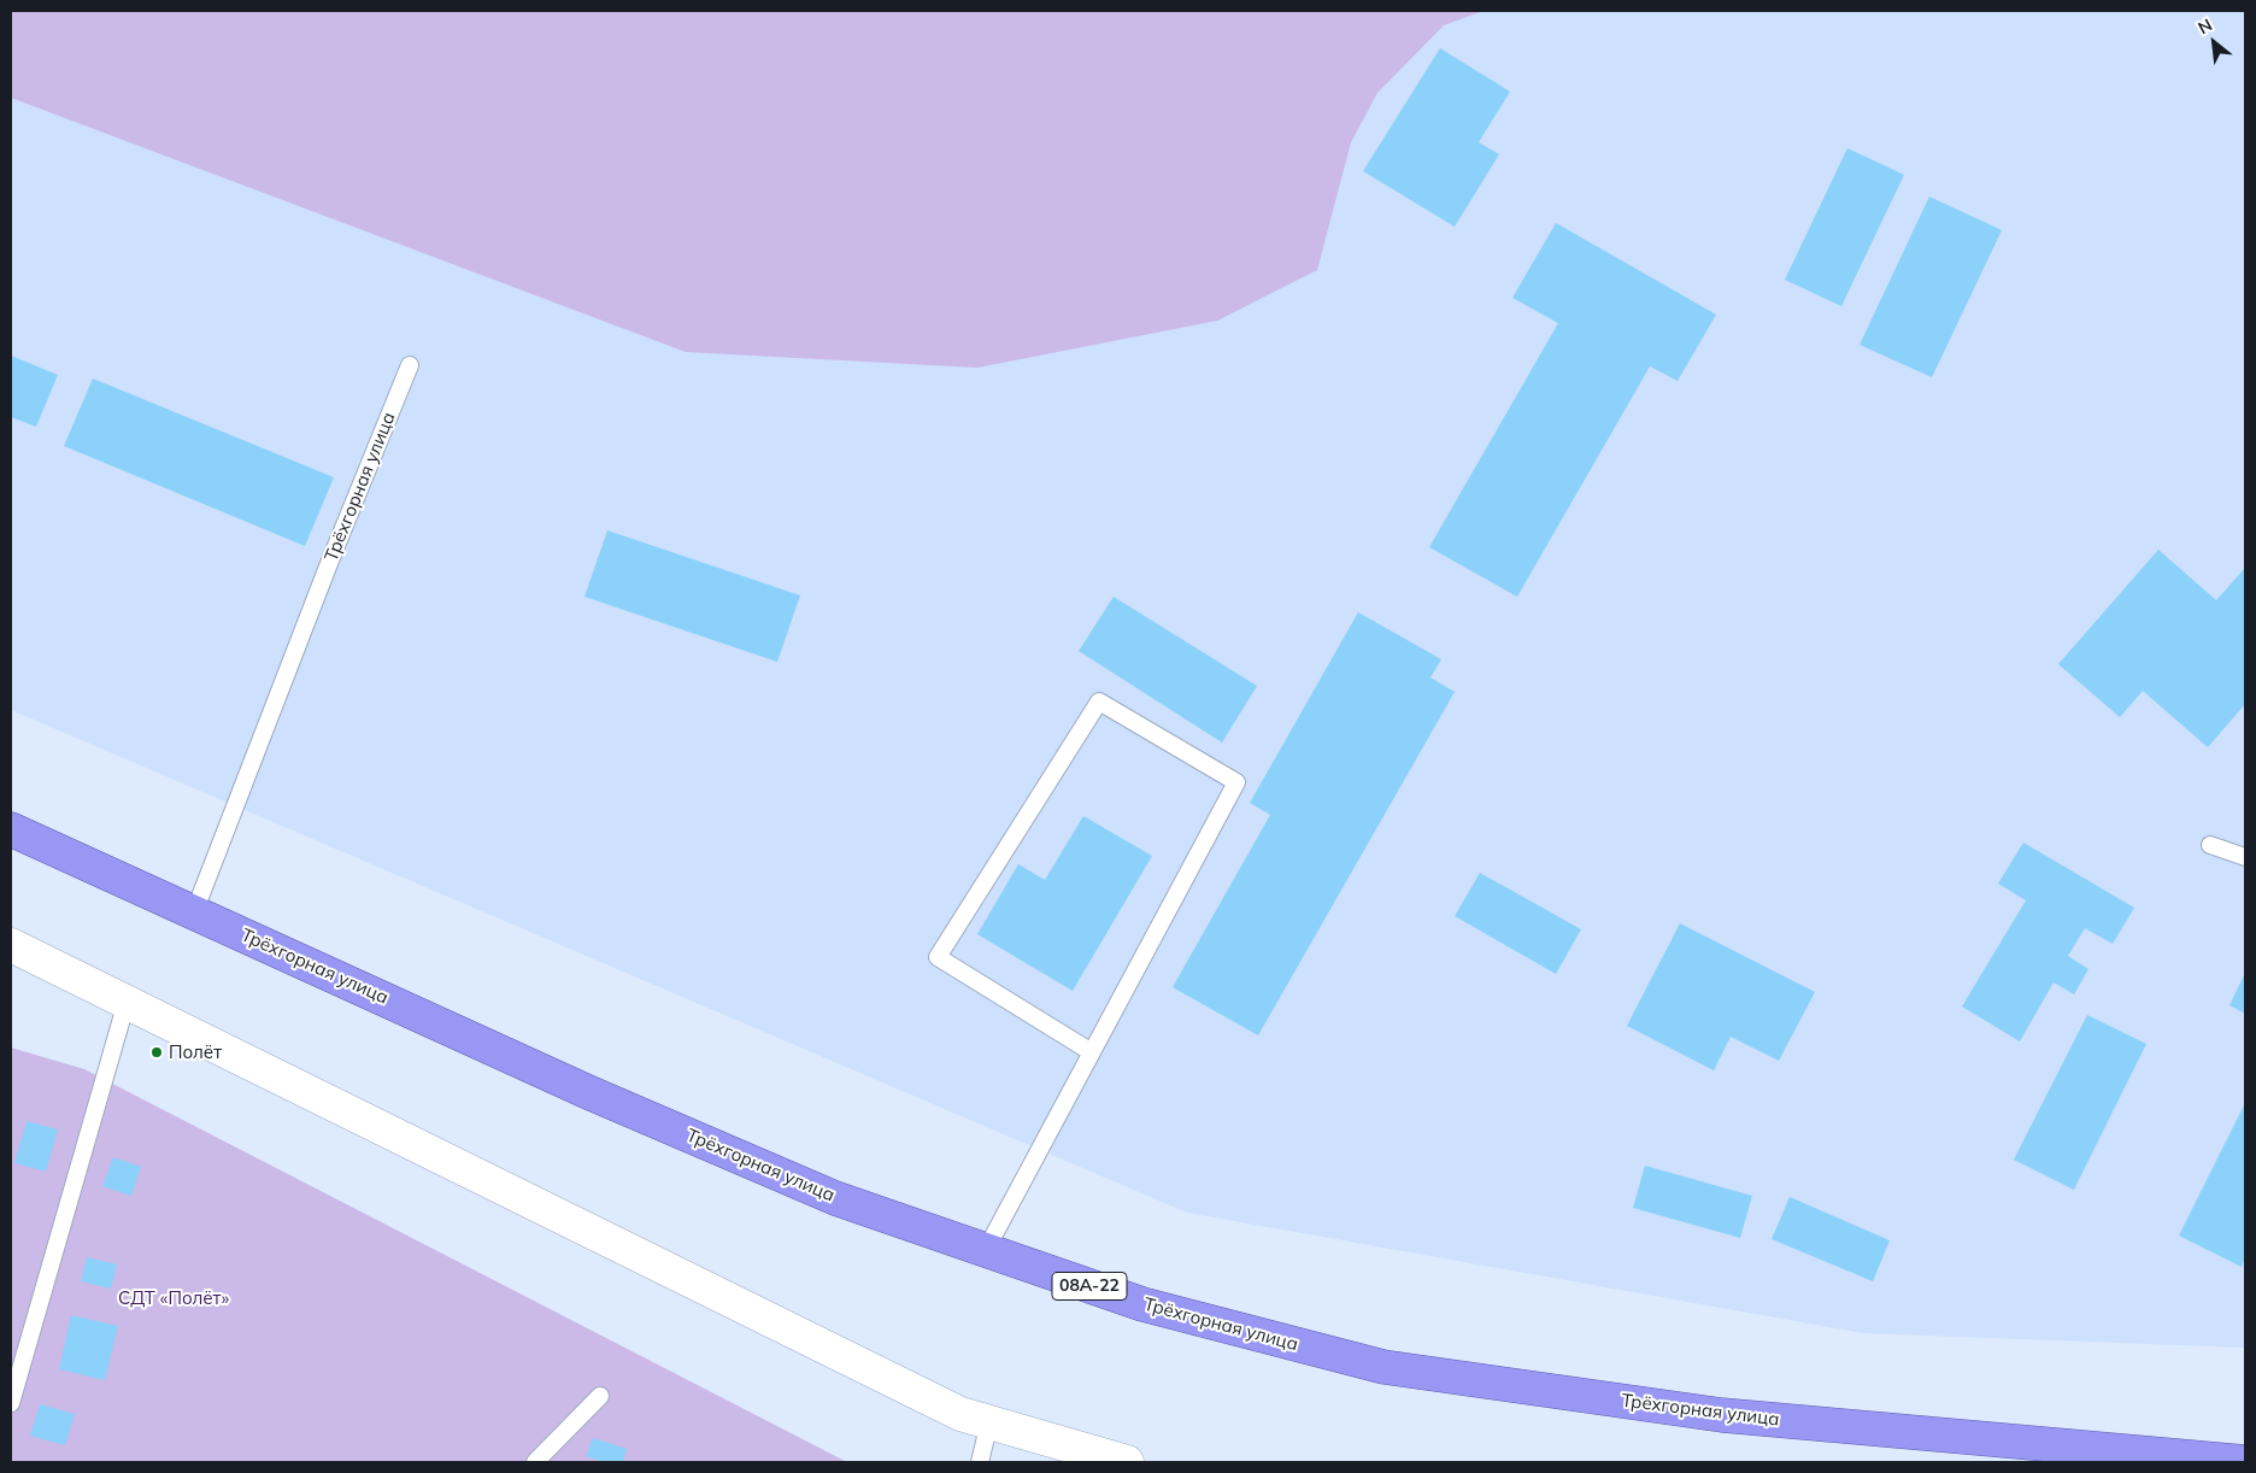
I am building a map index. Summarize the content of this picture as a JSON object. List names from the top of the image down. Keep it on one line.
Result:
{"streets":{"highway":["Трёхгорная улица","08А-22"]},"parks":["СДТ «Полёт»"],"places":["Полёт"],"north":"top left"}
